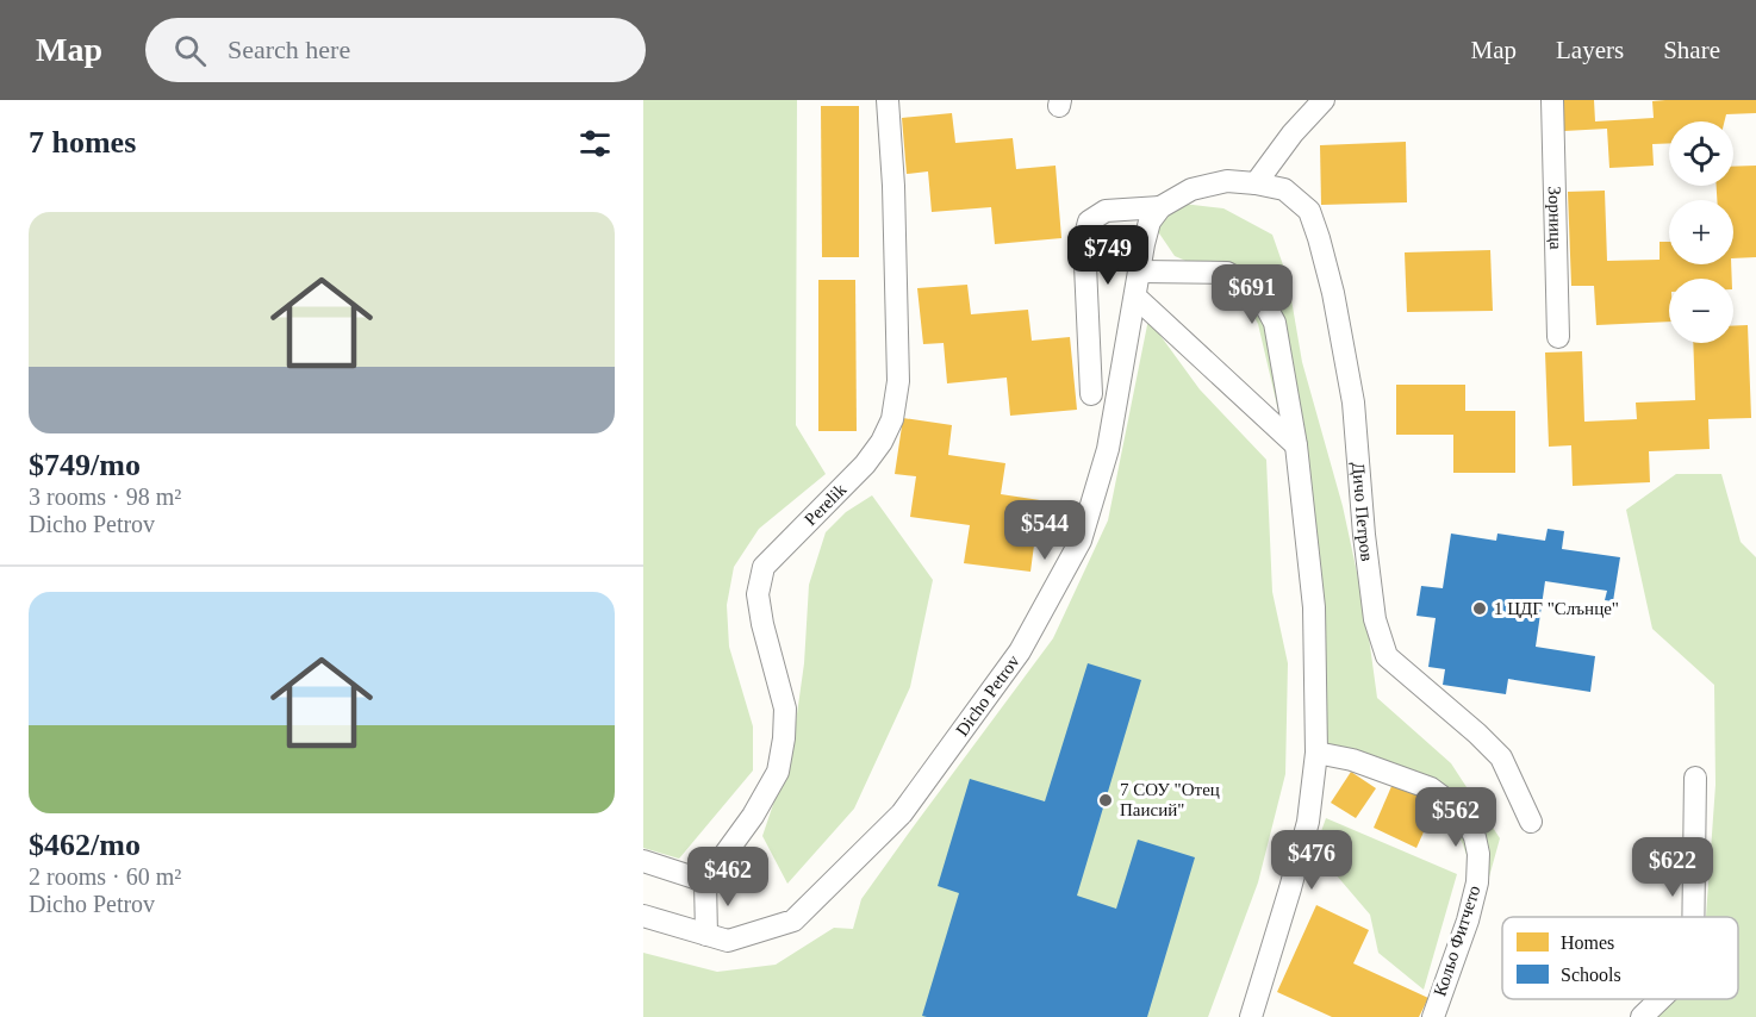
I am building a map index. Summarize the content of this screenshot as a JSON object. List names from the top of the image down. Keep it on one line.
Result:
{"streets":{"street":["Зорница","Perelik","Дичо Петров","Dicho Petrov","Кольо Фитчето"]},"places":["1 ЦДГ \"Слънце\"","7 СОУ \"Отец Паисий\""],"legend":["Homes","Schools"],"page":{"header":"Map","search":"Search here","nav":["Map","Layers","Share"],"heading":"7 homes","map_buttons":["+","−"],"list":[{"name":"$749/mo","note":"3 rooms · 98 m² · Dicho Petrov"},{"name":"$462/mo","note":"2 rooms · 60 m² · Dicho Petrov"}],"price":["$749","$691","$544","$562","$476","$622","$462"]}}
